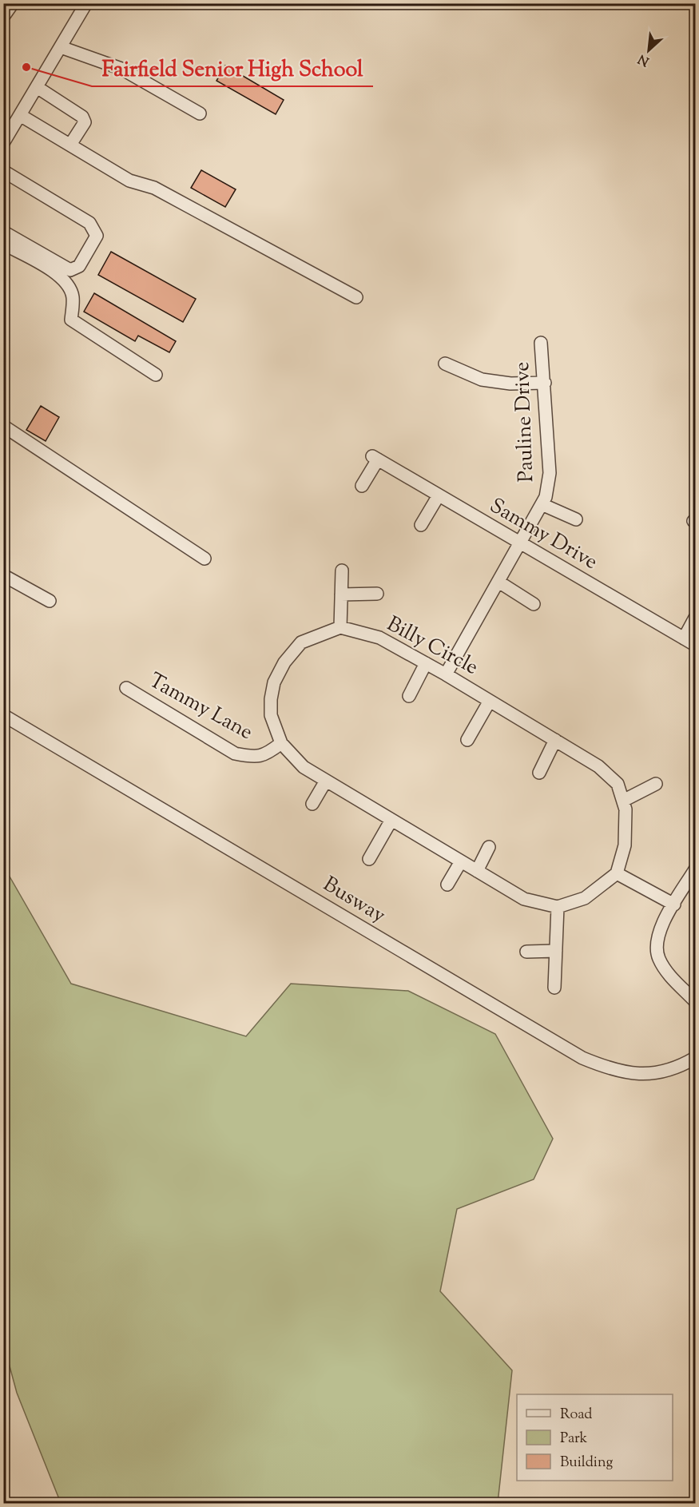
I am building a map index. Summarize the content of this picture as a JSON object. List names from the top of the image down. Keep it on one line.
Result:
{"streets":{"street":["Pauline Drive","Sammy Drive","Billy Circle","Tammy Lane","Busway"]},"crossings":[["Pauline Drive","Sammy Drive"],["Pauline Drive","Billy Circle"]],"places":["Fairfield Senior High School"],"legend":["Road","Park","Building"],"north":"bottom left"}
